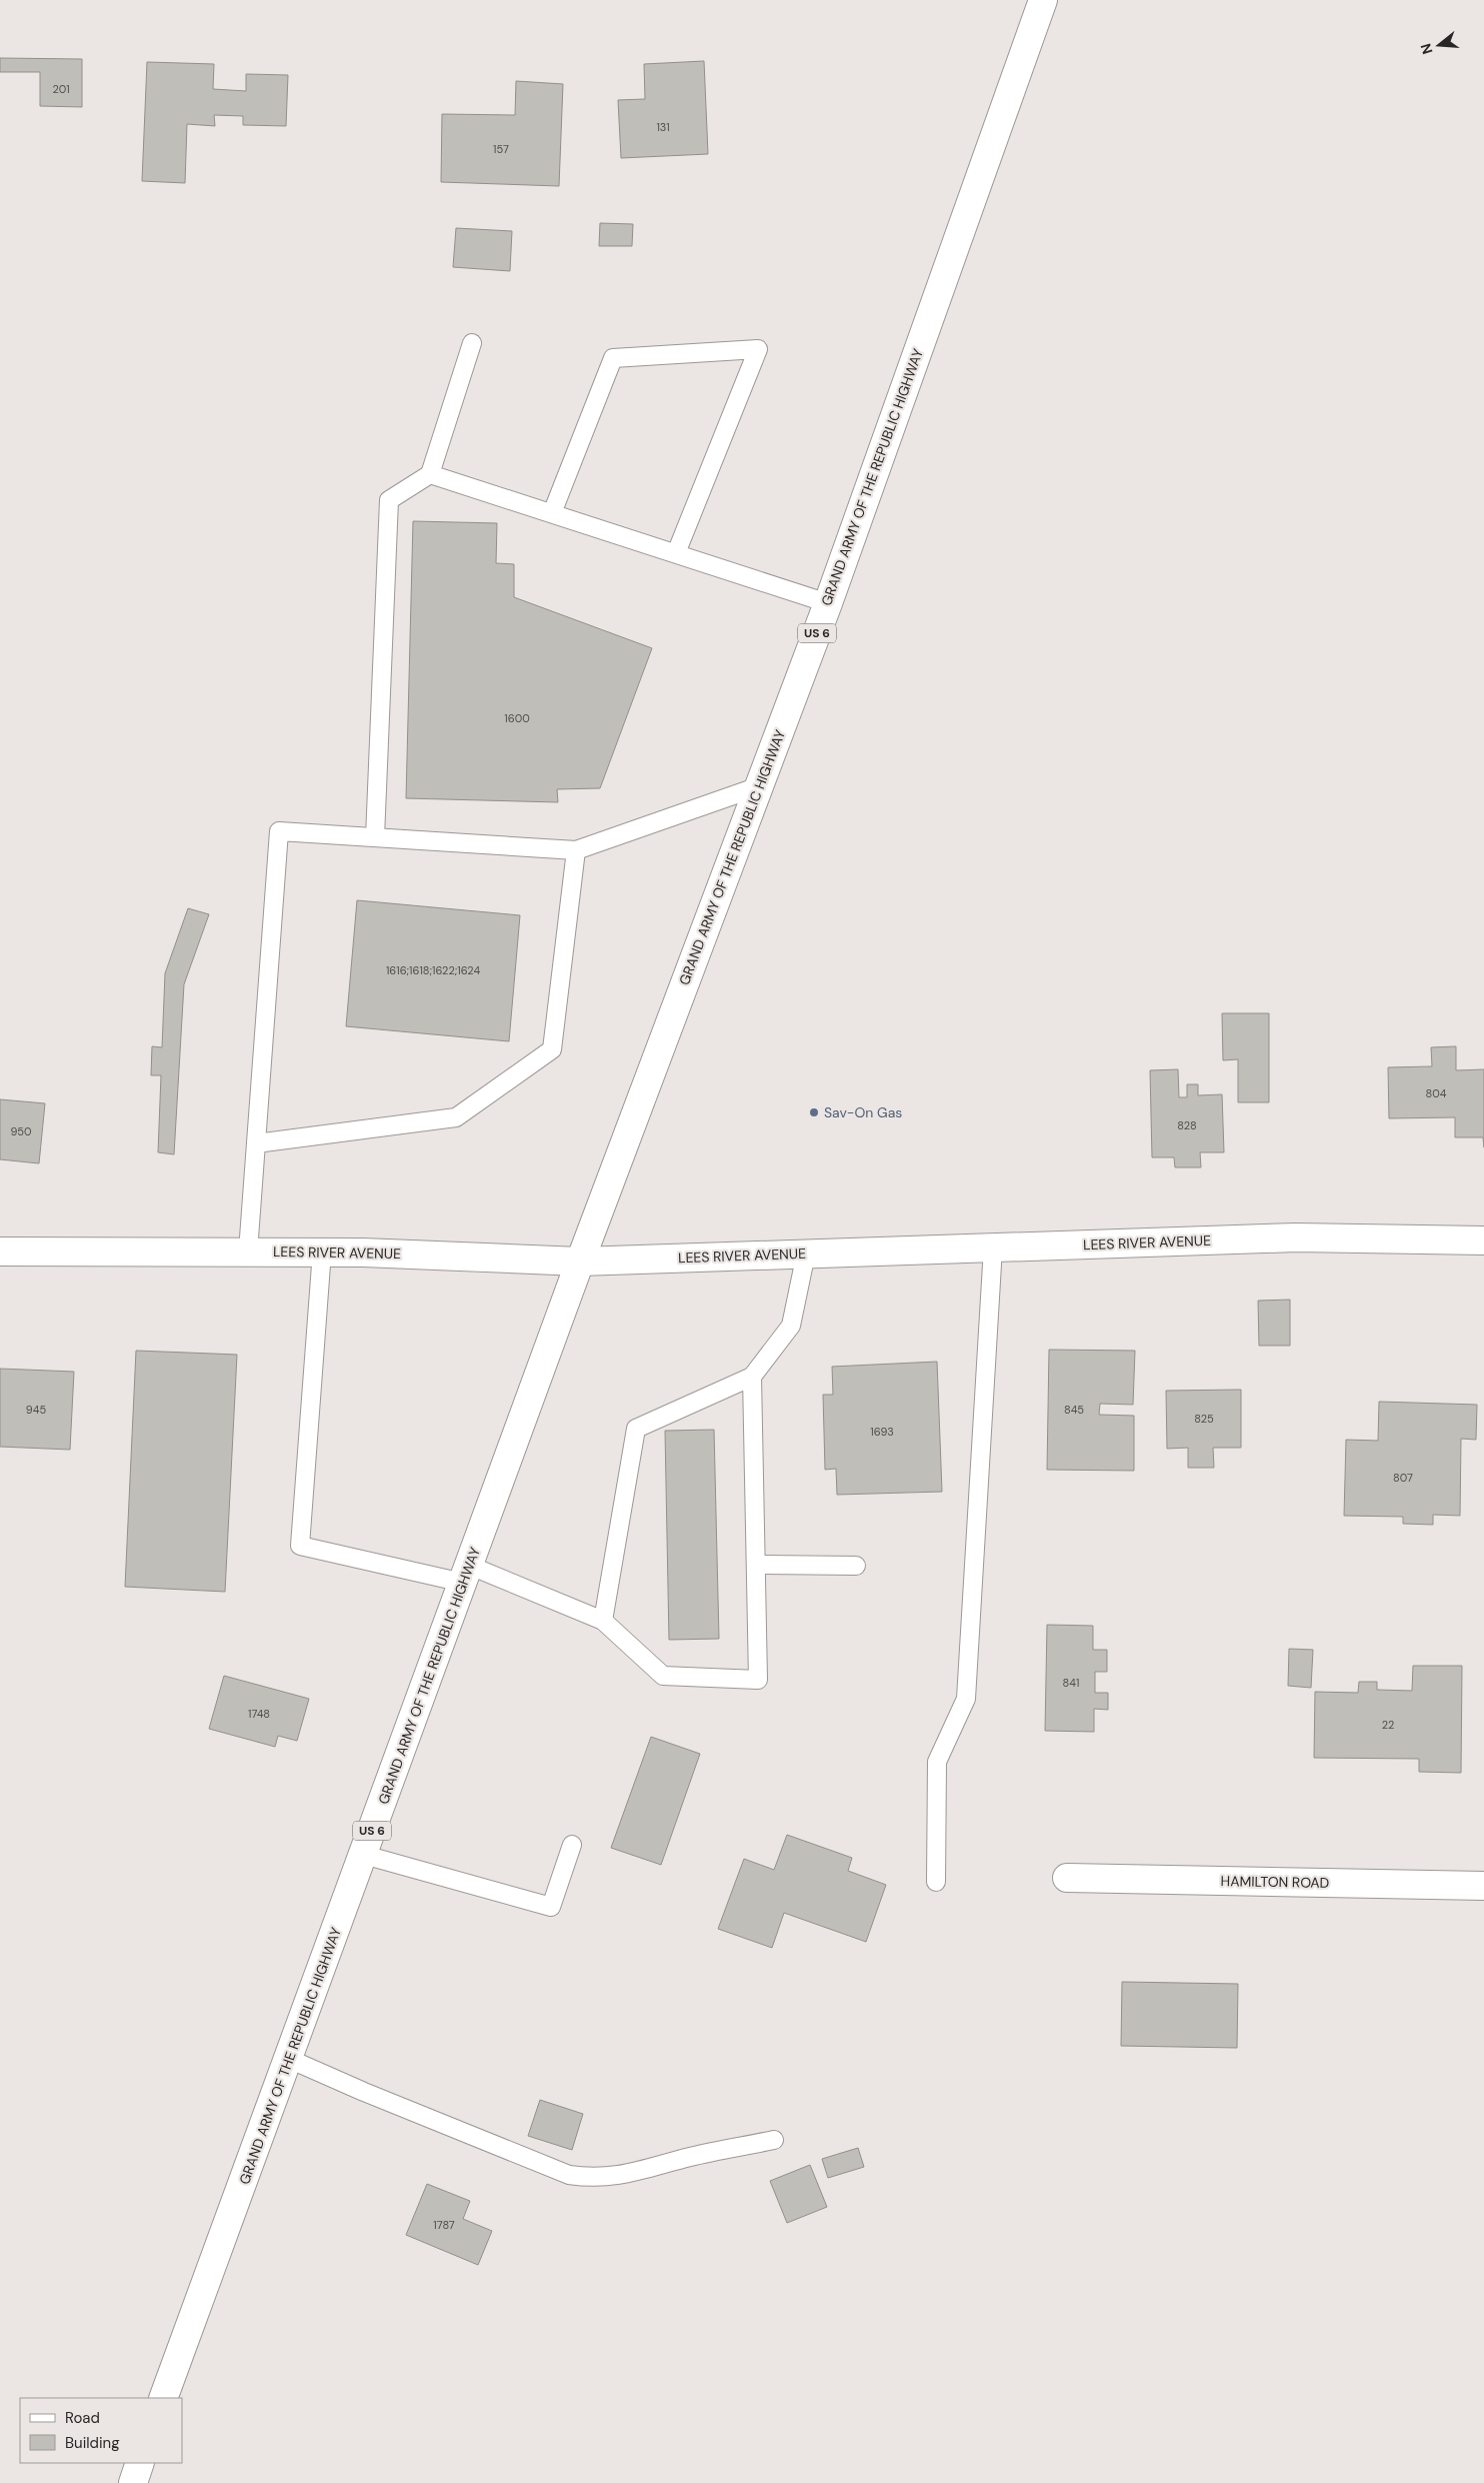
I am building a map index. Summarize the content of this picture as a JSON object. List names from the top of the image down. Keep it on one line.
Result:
{"streets":{"main road":["GRAND ARMY OF THE REPUBLIC HIGHWAY","US 6","LEES RIVER AVENUE","HAMILTON ROAD"]},"crossings":[["GRAND ARMY OF THE REPUBLIC HIGHWAY","LEES RIVER AVENUE"]],"places":["Sav-On Gas"],"house_numbers":["201","131","157","1600","1616;1618;1622;1624","804","828","950","945","845","825","1693","807","841","1748","22","1787"],"legend":["Road","Building"],"north":"left"}
